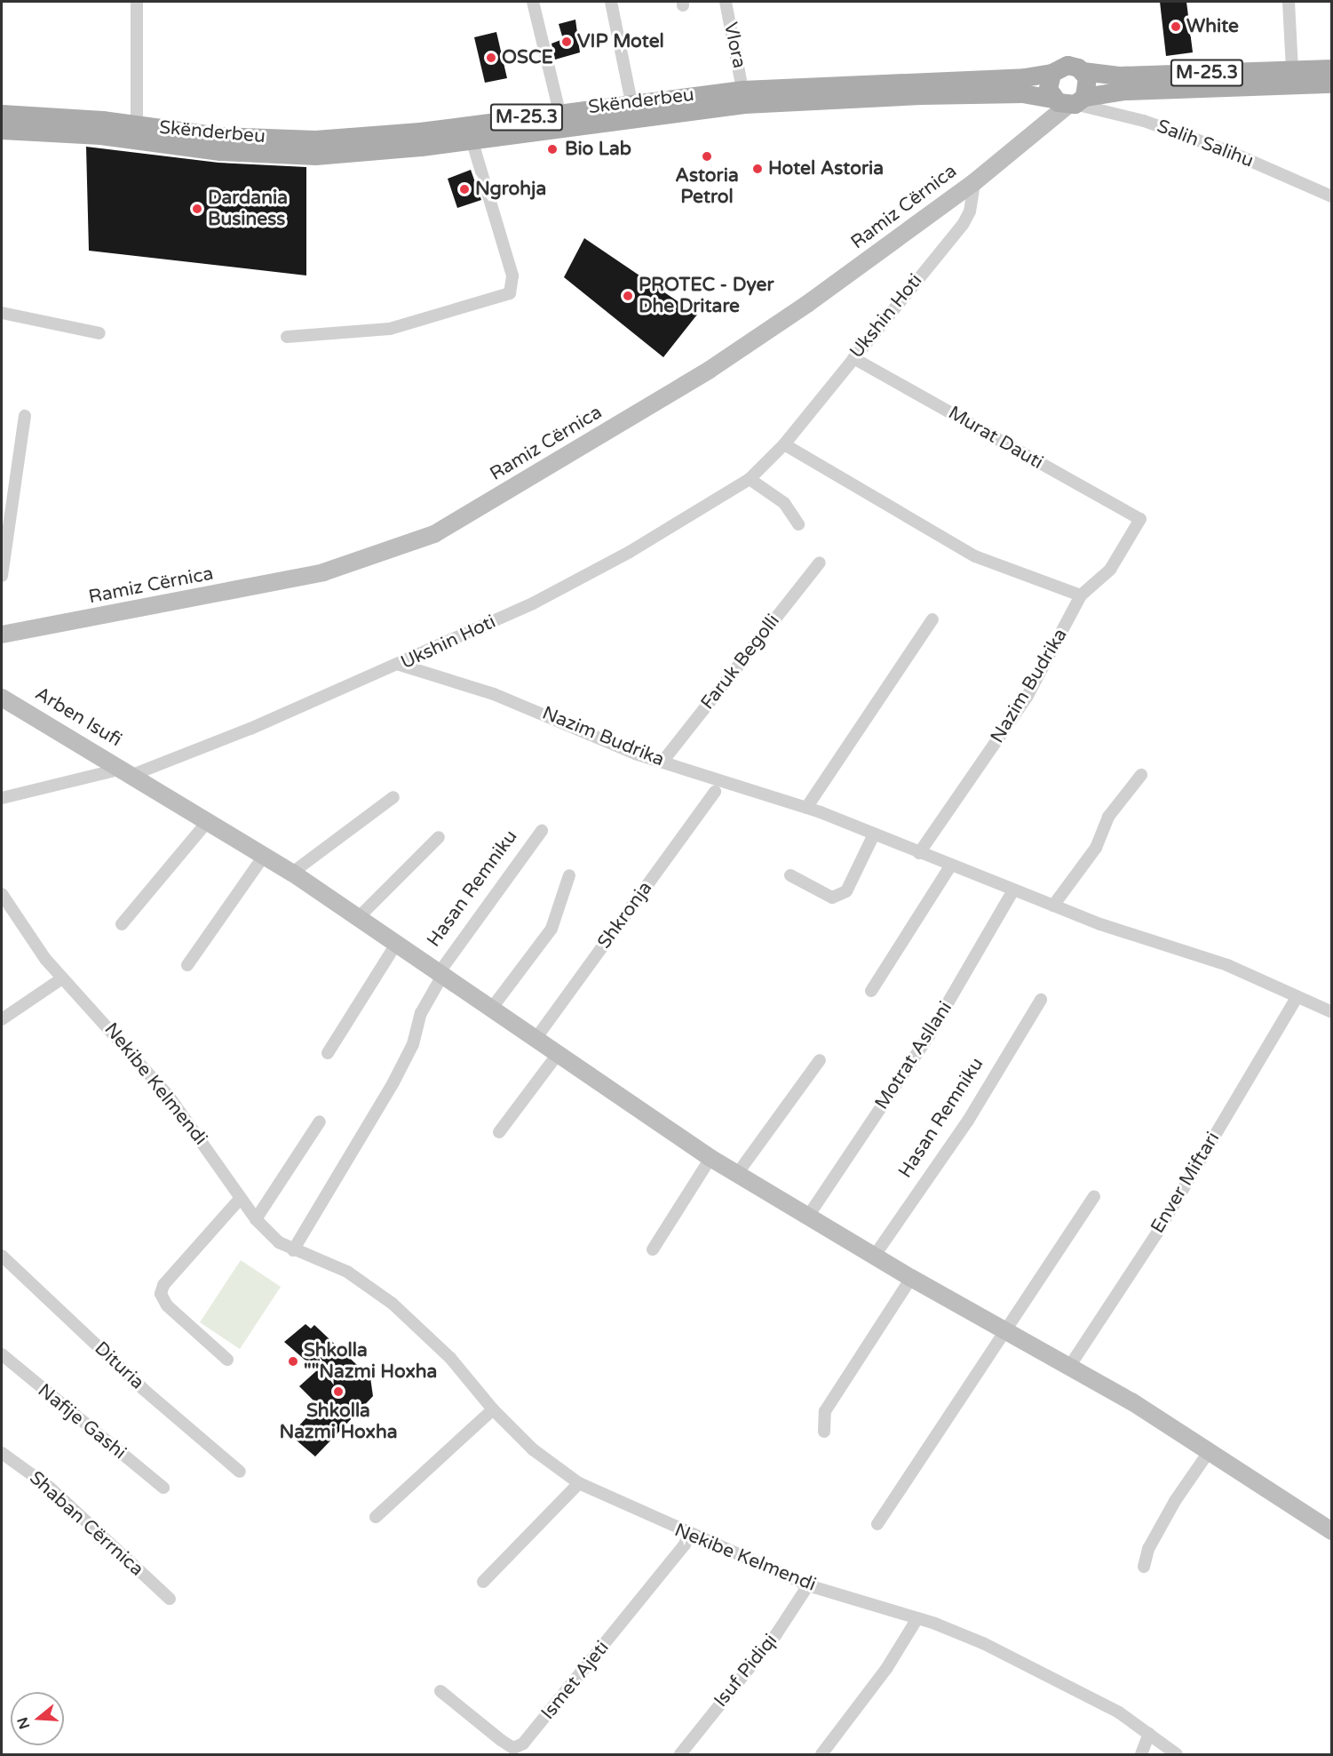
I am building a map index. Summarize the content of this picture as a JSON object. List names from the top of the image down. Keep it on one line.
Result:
{"streets":{"main road":["M-25.3","Skënderbeu"],"street":["Vlora","Salih Salihu","Ramiz Cërnica","Ukshin Hoti","Murat Dauti","Faruk Begolli","Nazim Budrika","Arben Isufi","Hasan Remniku","Shkronja","Motrat Asllani","Nekibe Kelmendi","Enver Miftari","Dituria","Nafije Gashi","Shaban Cërrnica","Isuf Pidiqi","Ismet Ajeti"]},"crossings":[["Vlora","Skënderbeu"],["M-25.3","Skënderbeu"],["M-25.3","Salih Salihu"],["M-25.3","Ramiz Cërnica"],["Skënderbeu","Salih Salihu"],["Skënderbeu","Ramiz Cërnica"],["Salih Salihu","Ramiz Cërnica"],["Ramiz Cërnica","Ukshin Hoti"],["Ukshin Hoti","Murat Dauti"],["Ukshin Hoti","Nazim Budrika"],["Ukshin Hoti","Arben Isufi"],["Ukshin Hoti","Hasan Remniku"],["Murat Dauti","Nazim Budrika"],["Faruk Begolli","Nazim Budrika"],["Nazim Budrika","Motrat Asllani"],["Nazim Budrika","Enver Miftari"],["Arben Isufi","Hasan Remniku"],["Hasan Remniku","Shkronja"],["Hasan Remniku","Motrat Asllani"],["Hasan Remniku","Enver Miftari"],["Nekibe Kelmendi","Isuf Pidiqi"],["Nekibe Kelmendi","Ismet Ajeti"]],"places":["White","VIP Motel","OSCE","Bio Lab","Astoria Petrol","Hotel Astoria","Ngrohja","Dardania Business","PROTEC - Dyer Dhe Dritare","Shkolla \"\"Nazmi Hoxha","Shkolla Nazmi Hoxha"],"north":"left"}
